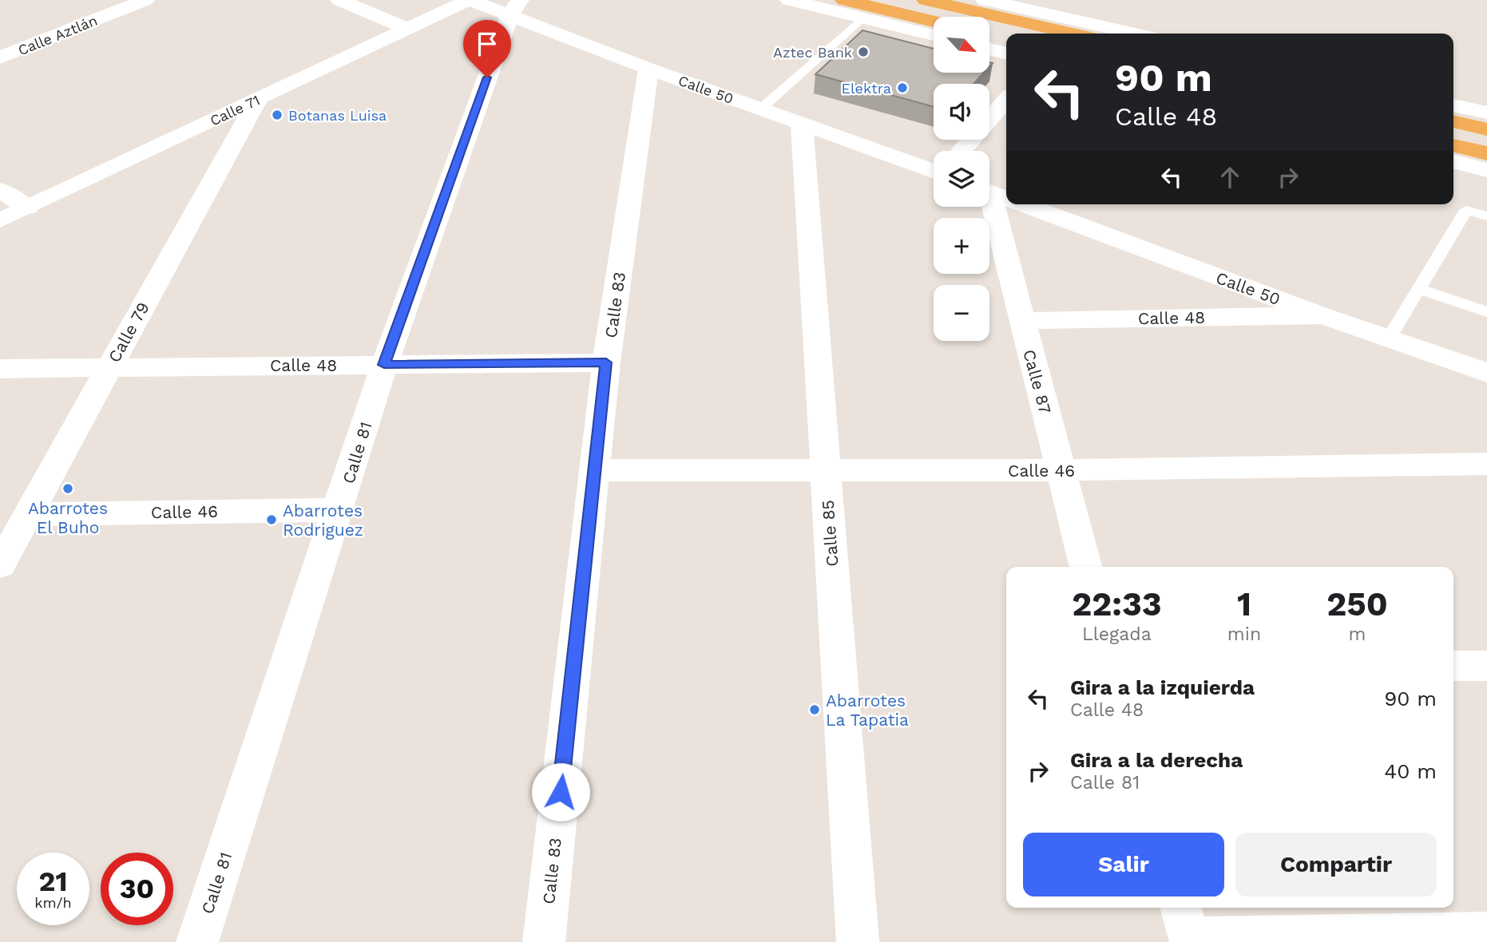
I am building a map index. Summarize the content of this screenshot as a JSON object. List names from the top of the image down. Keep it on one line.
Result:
{"streets":{"street":["Calle Aztlán","Calle 50","Calle 71","Calle 83","Calle 48","Calle 79","Calle 87","Calle 81","Calle 46","Calle 85"]},"crossings":[["Calle 50","Calle 71"],["Calle 50","Calle 83"],["Calle 50","Calle 48"],["Calle 50","Calle 81"],["Calle 50","Calle 85"],["Calle 71","Calle 79"],["Calle 83","Calle 48"],["Calle 83","Calle 46"],["Calle 48","Calle 79"],["Calle 48","Calle 87"],["Calle 48","Calle 81"],["Calle 79","Calle 46"],["Calle 87","Calle 46"],["Calle 81","Calle 46"],["Calle 46","Calle 85"]],"places":["Aztec Bank","Elektra","Botanas Luisa","Abarrotes El Buho","Abarrotes Rodriguez","Abarrotes La Tapatia"],"north":"bottom right","page":{"map_buttons":["+","−"],"turn":["90 m","Calle 48"],"eta":["22:33","Llegada","1","min","250","m"],"list":[{"name":"Gira a la izquierda","note":"Calle 48","value":"90 m"},{"name":"Gira a la derecha","note":"Calle 81","value":"40 m"}],"buttons":["Salir","Compartir"],"speed":"21 km/h","limit":"30"}}
